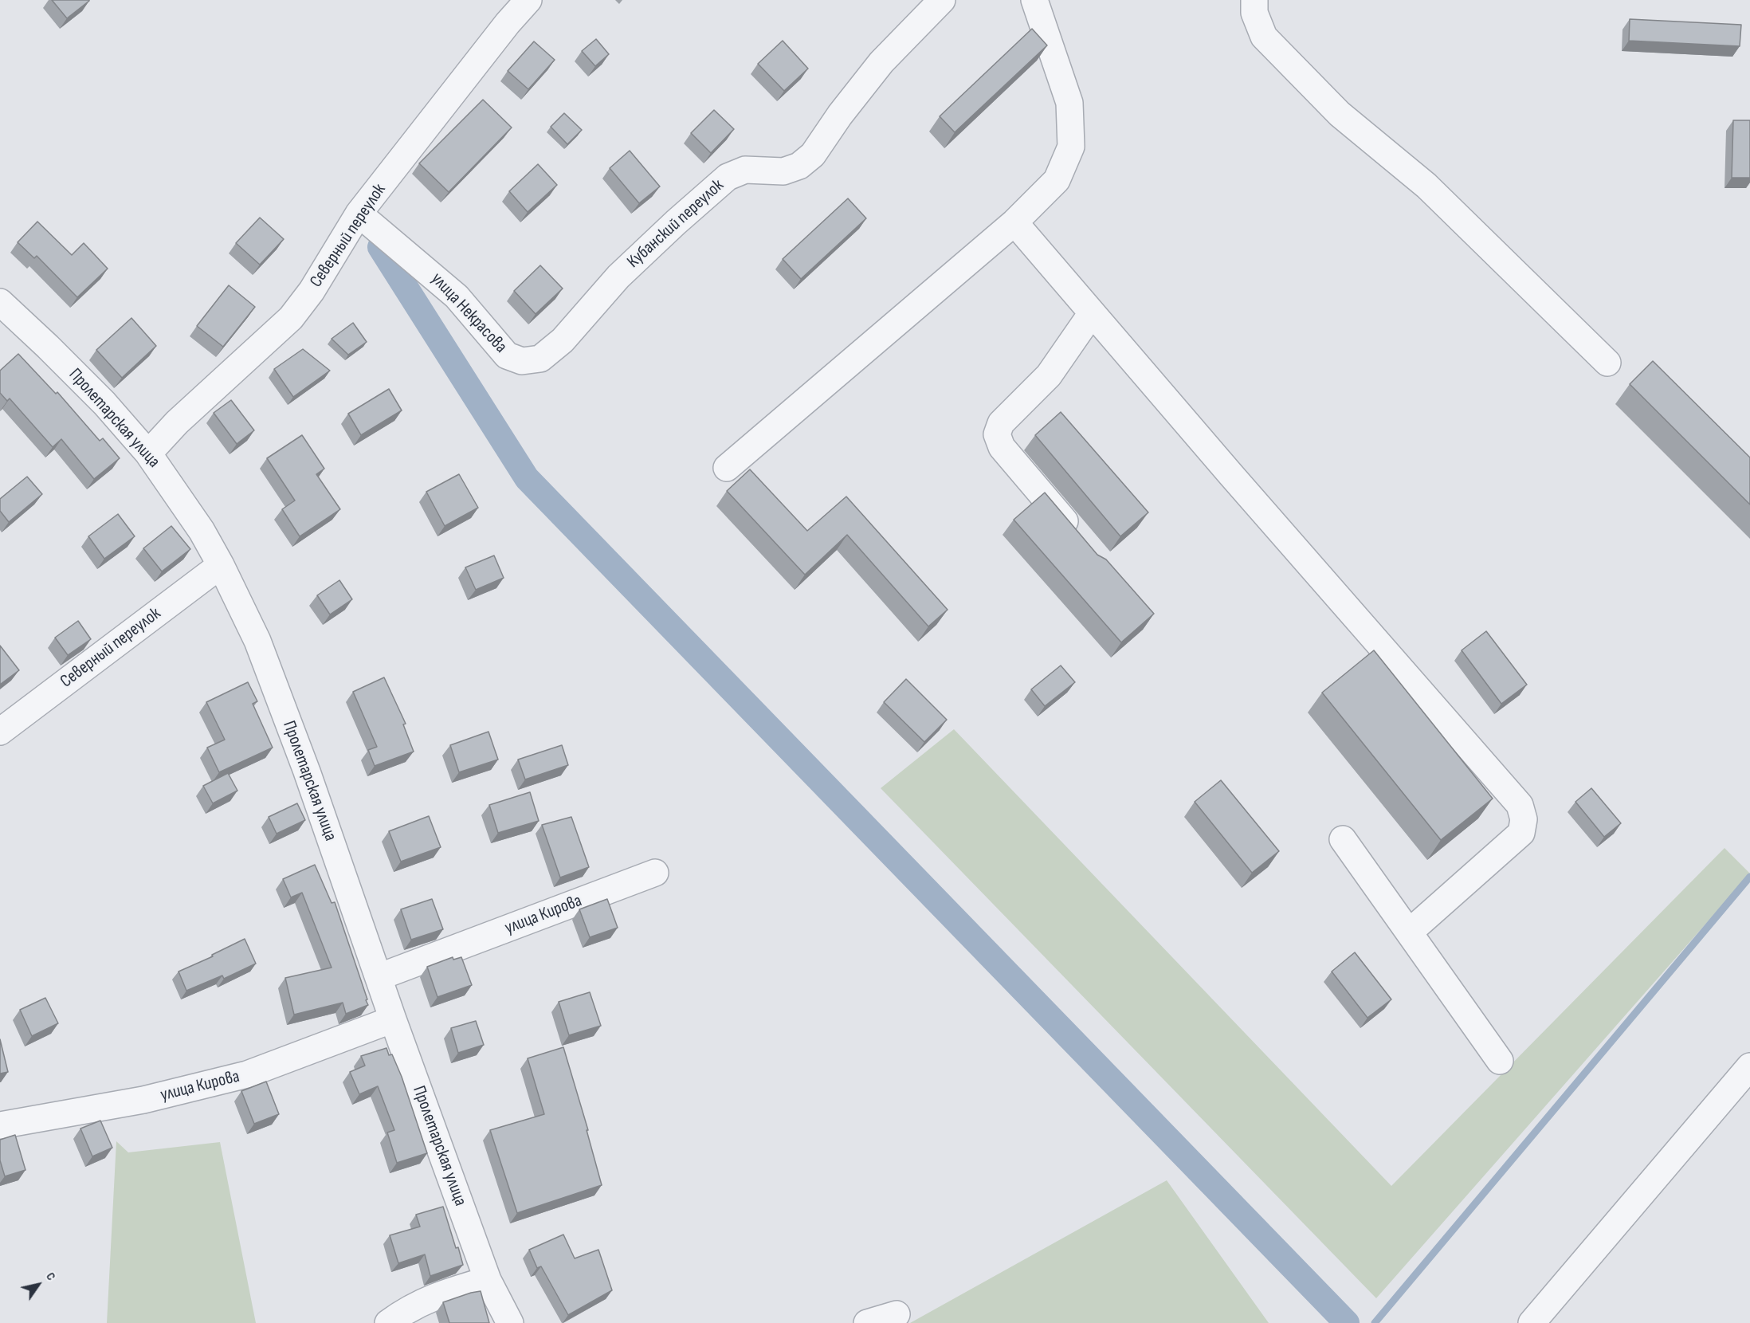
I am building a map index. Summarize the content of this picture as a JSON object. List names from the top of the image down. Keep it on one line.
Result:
{"streets":{"street":["Кубанский переулок","Северный переулок","улица Некрасова","Пролетарская улица","улица Кирова"]},"crossings":[["Кубанский переулок","улица Некрасова"],["Северный переулок","улица Некрасова"],["Северный переулок","Пролетарская улица"],["Пролетарская улица","улица Кирова"]],"north":"top right"}
